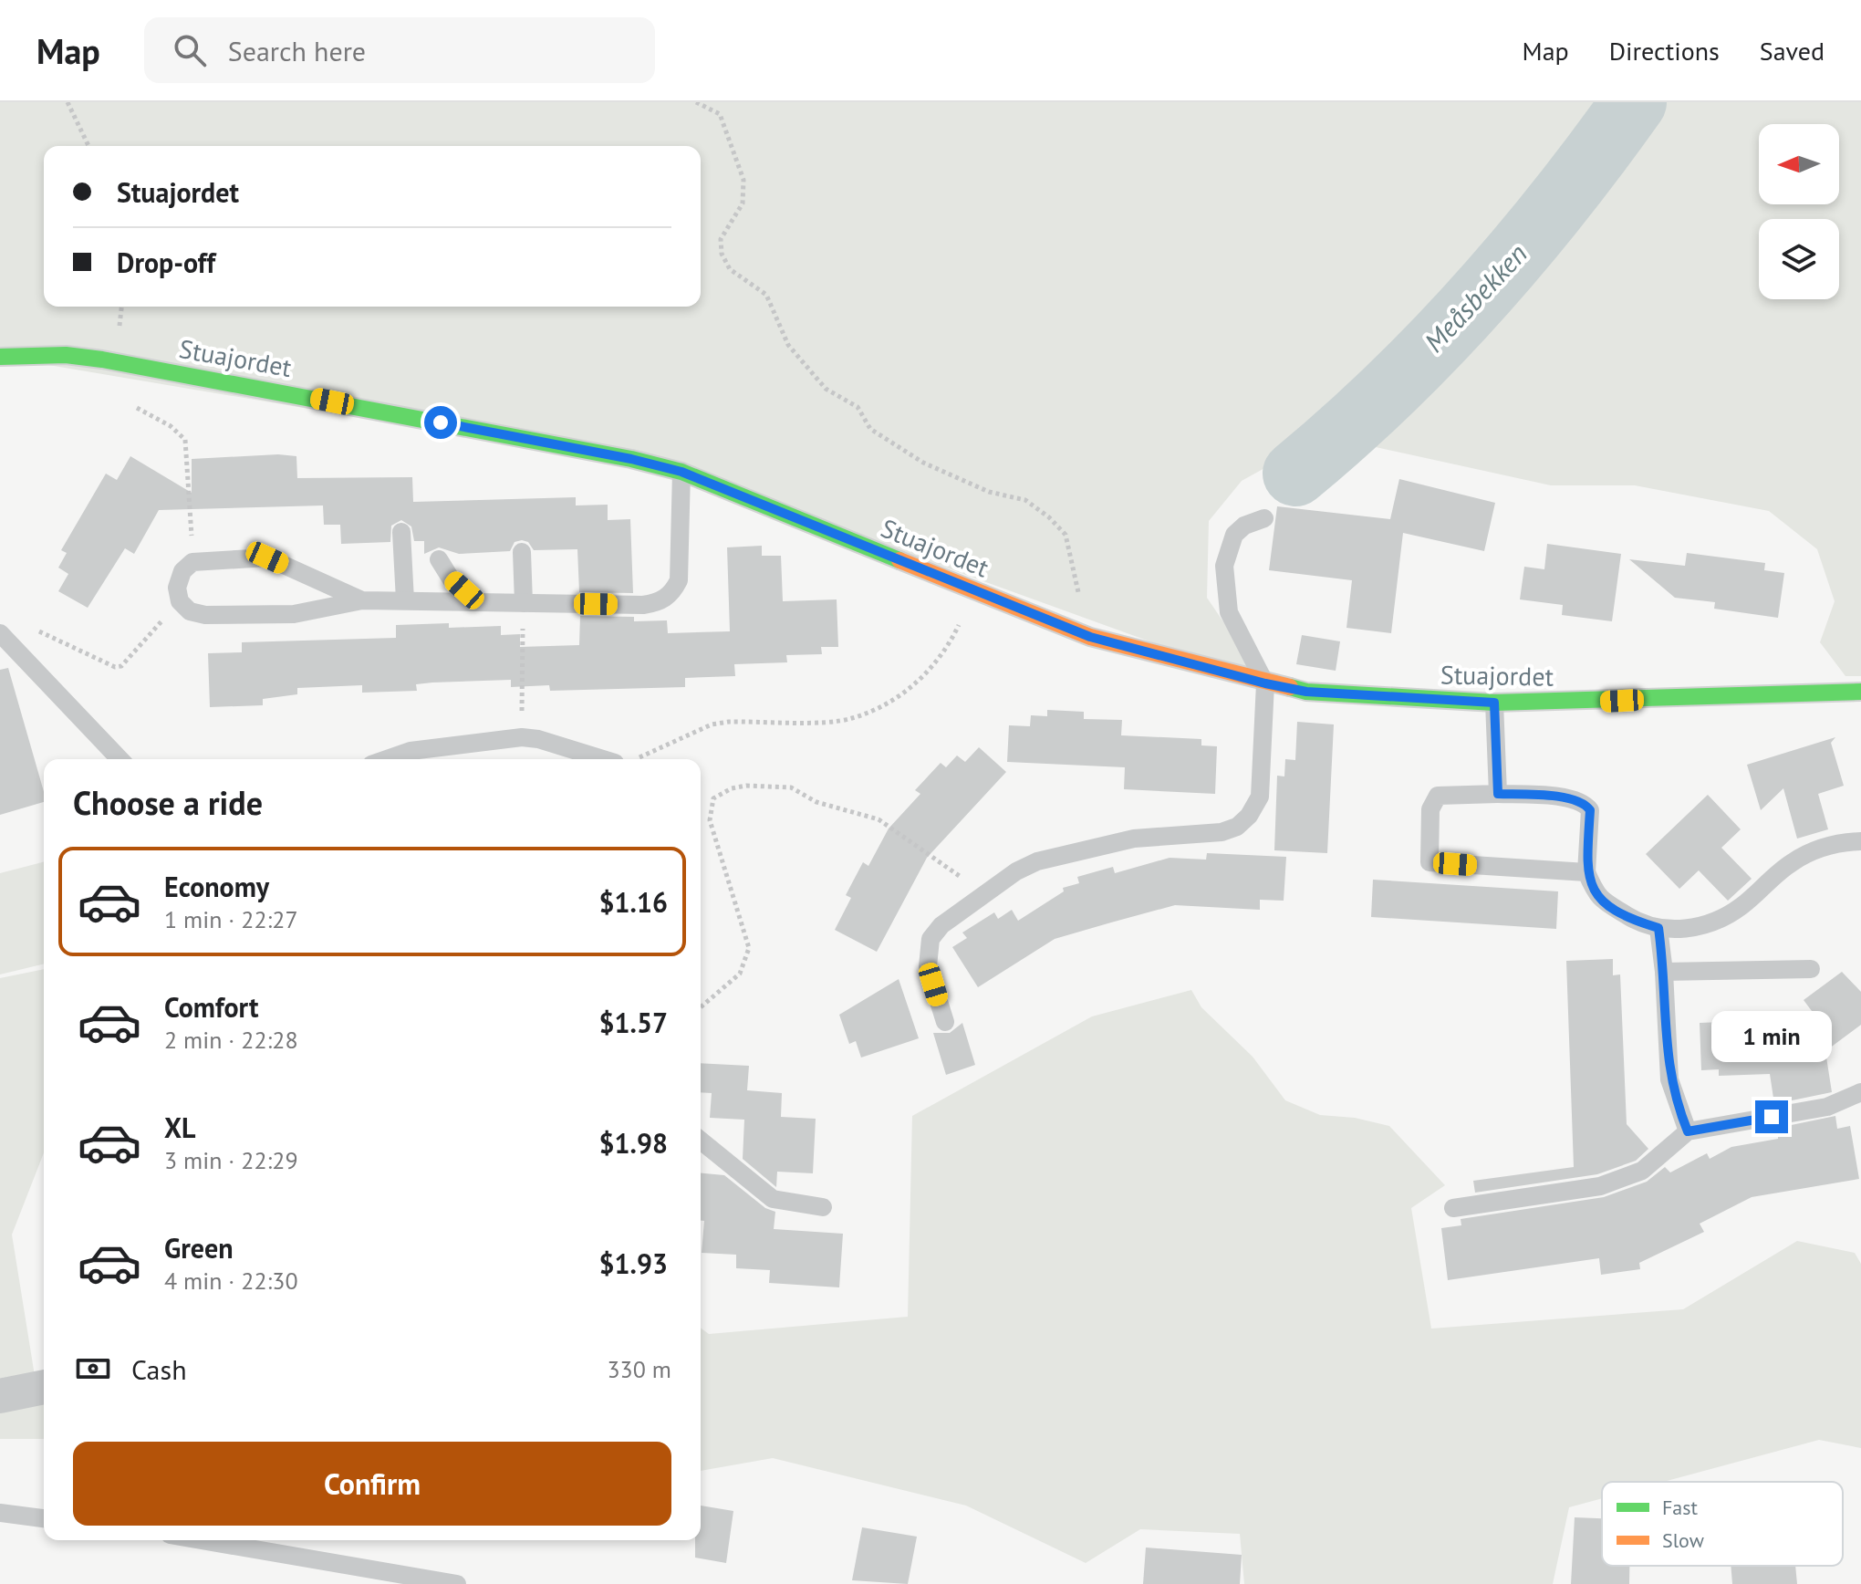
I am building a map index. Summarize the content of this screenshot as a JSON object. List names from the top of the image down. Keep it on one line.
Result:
{"streets":{"street":["Stuajordet"]},"water":["Meåsbekken"],"legend":["Fast","Slow"],"north":"left","page":{"header":"Map","search":"Search here","nav":["Map","Directions","Saved"],"banner":["Stuajordet","Drop-off"],"heading":"Choose a ride","list":[{"name":"Economy","note":"1 min · 22:27","value":"$1.16"},{"name":"Comfort","note":"2 min · 22:28","value":"$1.57"},{"name":"XL","note":"3 min · 22:29","value":"$1.98"},{"name":"Green","note":"4 min · 22:30","value":"$1.93"}],"bubble":"1 min","pay":["Cash","330 m"],"buttons":"Confirm"}}
